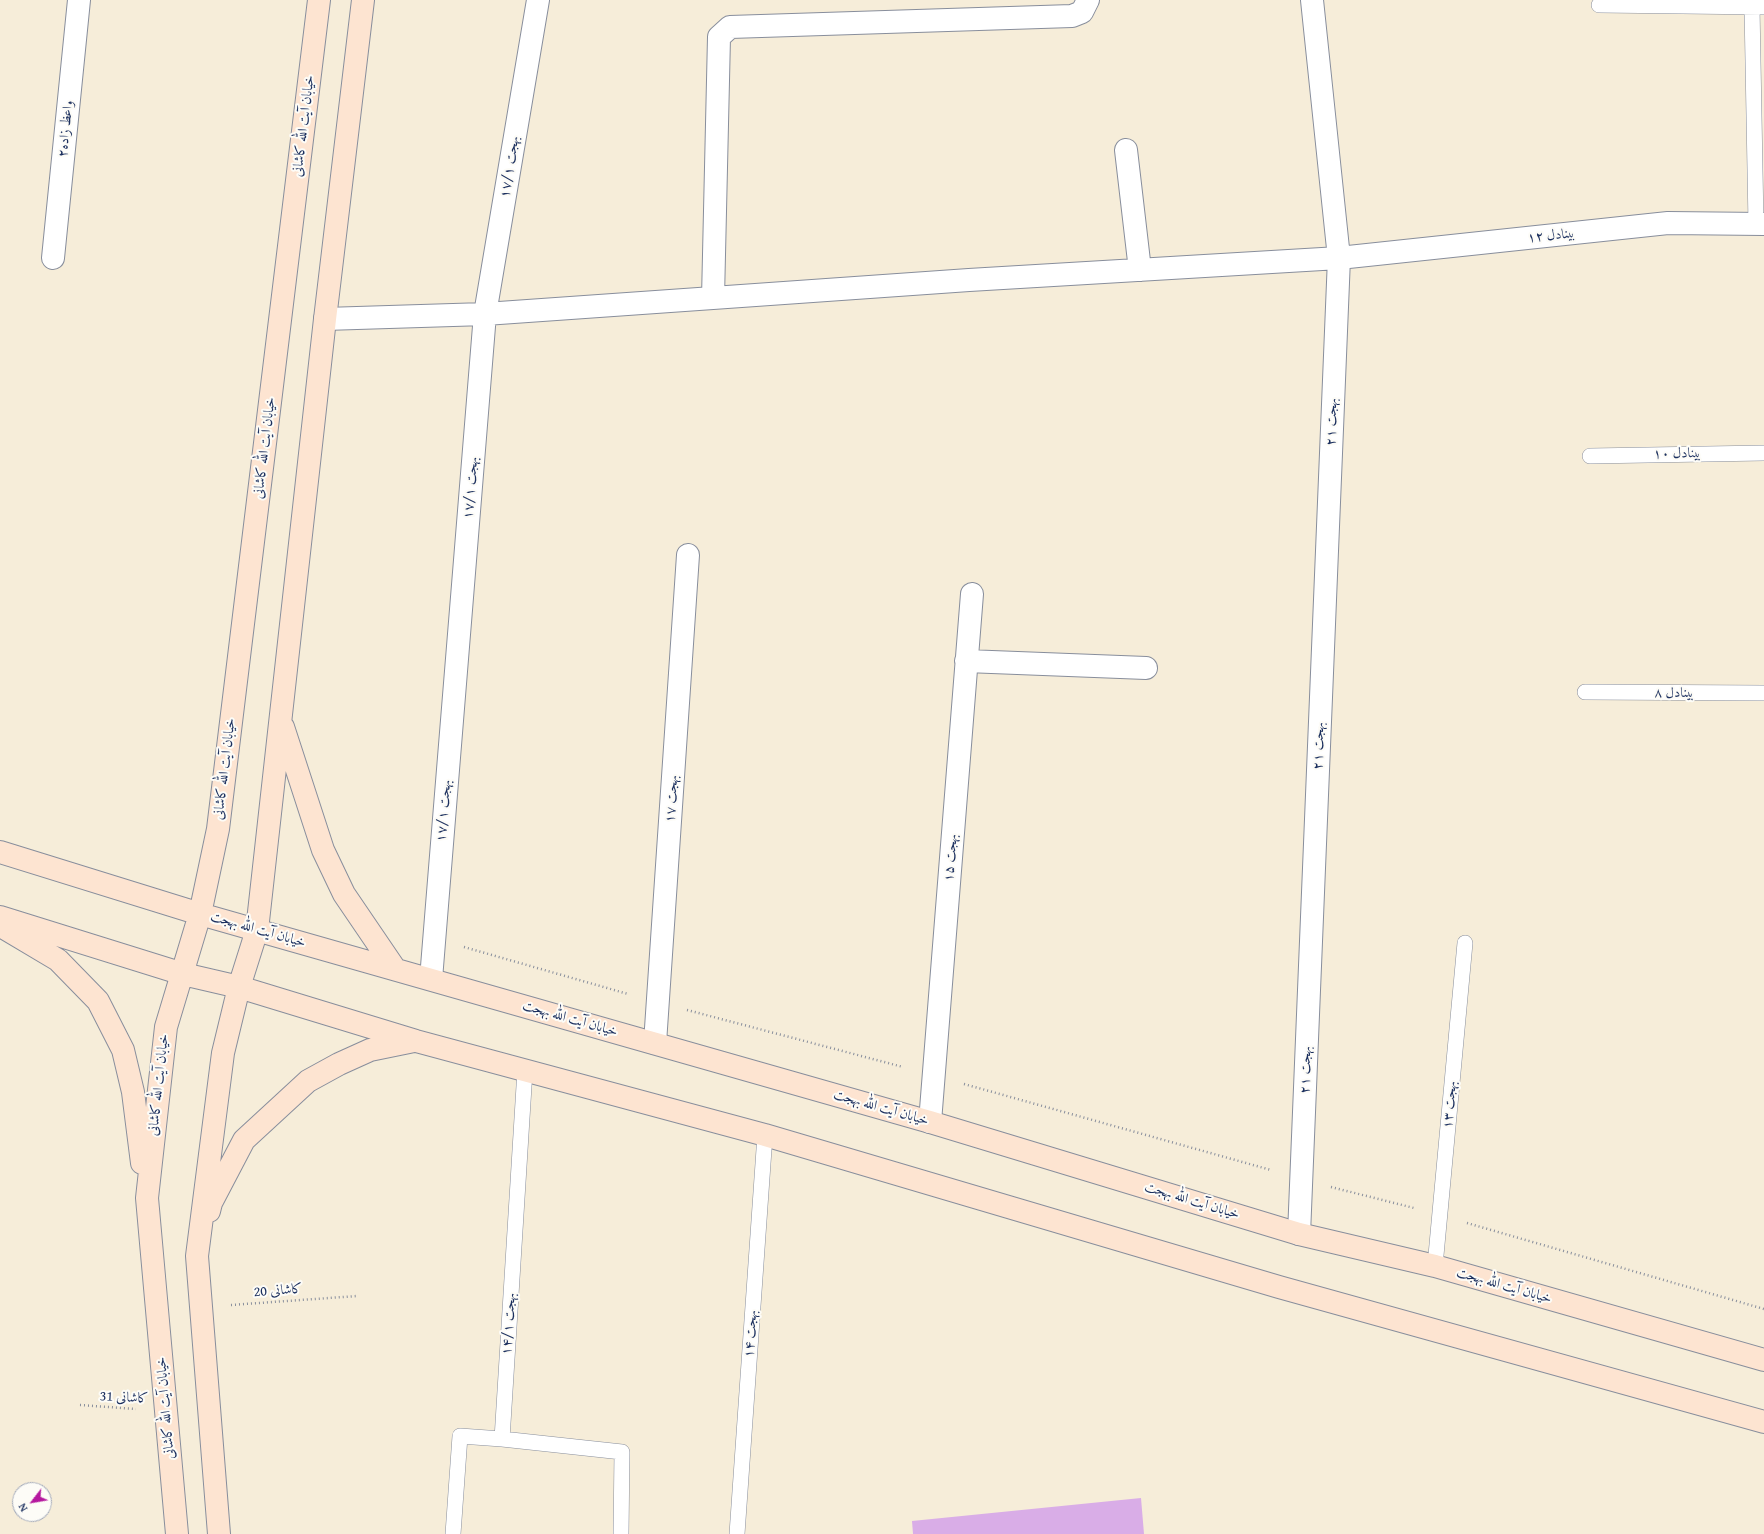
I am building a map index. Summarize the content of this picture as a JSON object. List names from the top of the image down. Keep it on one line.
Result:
{"streets":{"main road":["خیابان آیت الله کاشانی","خیابان آیت الله بهجت"],"street":["واعظ زاده۲","بهجت ۱۷/۱","بینادل ۱۲","بهجت ۲۱","بهجت ۱۷","بهجت ۱۵"],"lane":["بینادل ۱۰","بینادل ۸","بهجت ۱۳","بهجت ۱۴/۱","بهجت ۱۴"],"path":["کاشانی 20","کاشانی 31"]},"crossings":[["خیابان آیت الله کاشانی","خیابان آیت الله بهجت"],["خیابان آیت الله کاشانی","کاشانی 31"],["بهجت ۱۷/۱","بینادل ۱۲"],["بهجت ۱۷/۱","خیابان آیت الله بهجت"],["بینادل ۱۲","بهجت ۲۱"],["بهجت ۲۱","خیابان آیت الله بهجت"],["بهجت ۱۷","خیابان آیت الله بهجت"],["بهجت ۱۵","خیابان آیت الله بهجت"],["خیابان آیت الله بهجت","بهجت ۱۳"]],"north":"bottom left"}
